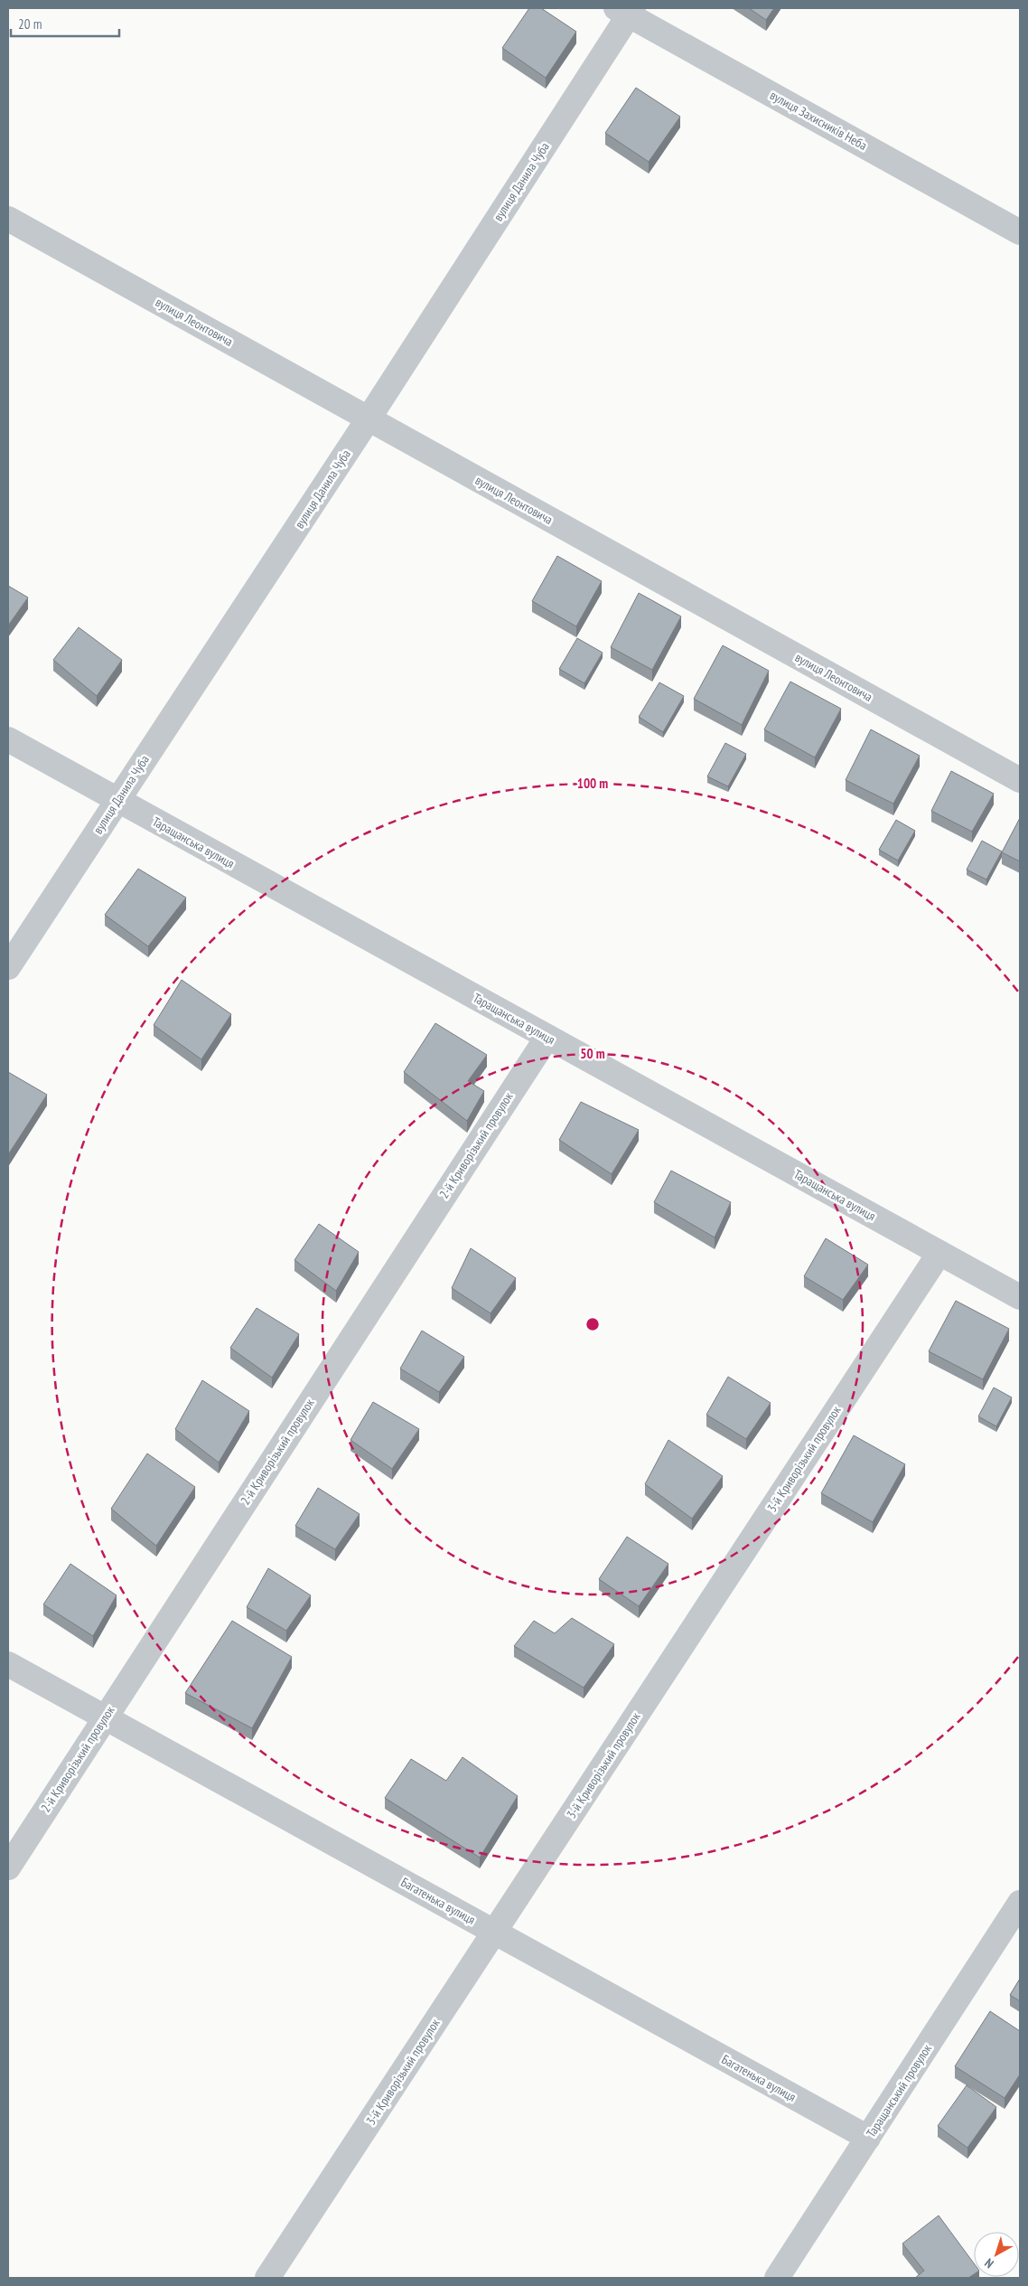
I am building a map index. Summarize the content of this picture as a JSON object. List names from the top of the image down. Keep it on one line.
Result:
{"streets":{"street":["вулиця Захисників Неба","вулиця Данила Чуба","вулиця Леонтовича","Таращанська вулиця","2-й Криворізький провулок","3-й Криворізький провулок","Багатенька вулиця","Таращанський провулок"]},"crossings":[["вулиця Захисників Неба","вулиця Данила Чуба"],["вулиця Данила Чуба","вулиця Леонтовича"],["вулиця Данила Чуба","Таращанська вулиця"],["Таращанська вулиця","2-й Криворізький провулок"],["Таращанська вулиця","3-й Криворізький провулок"],["2-й Криворізький провулок","Багатенька вулиця"],["3-й Криворізький провулок","Багатенька вулиця"],["Багатенька вулиця","Таращанський провулок"]],"scale_bar":"20 m","north":"bottom left","rings":["100 m","50 m"]}
